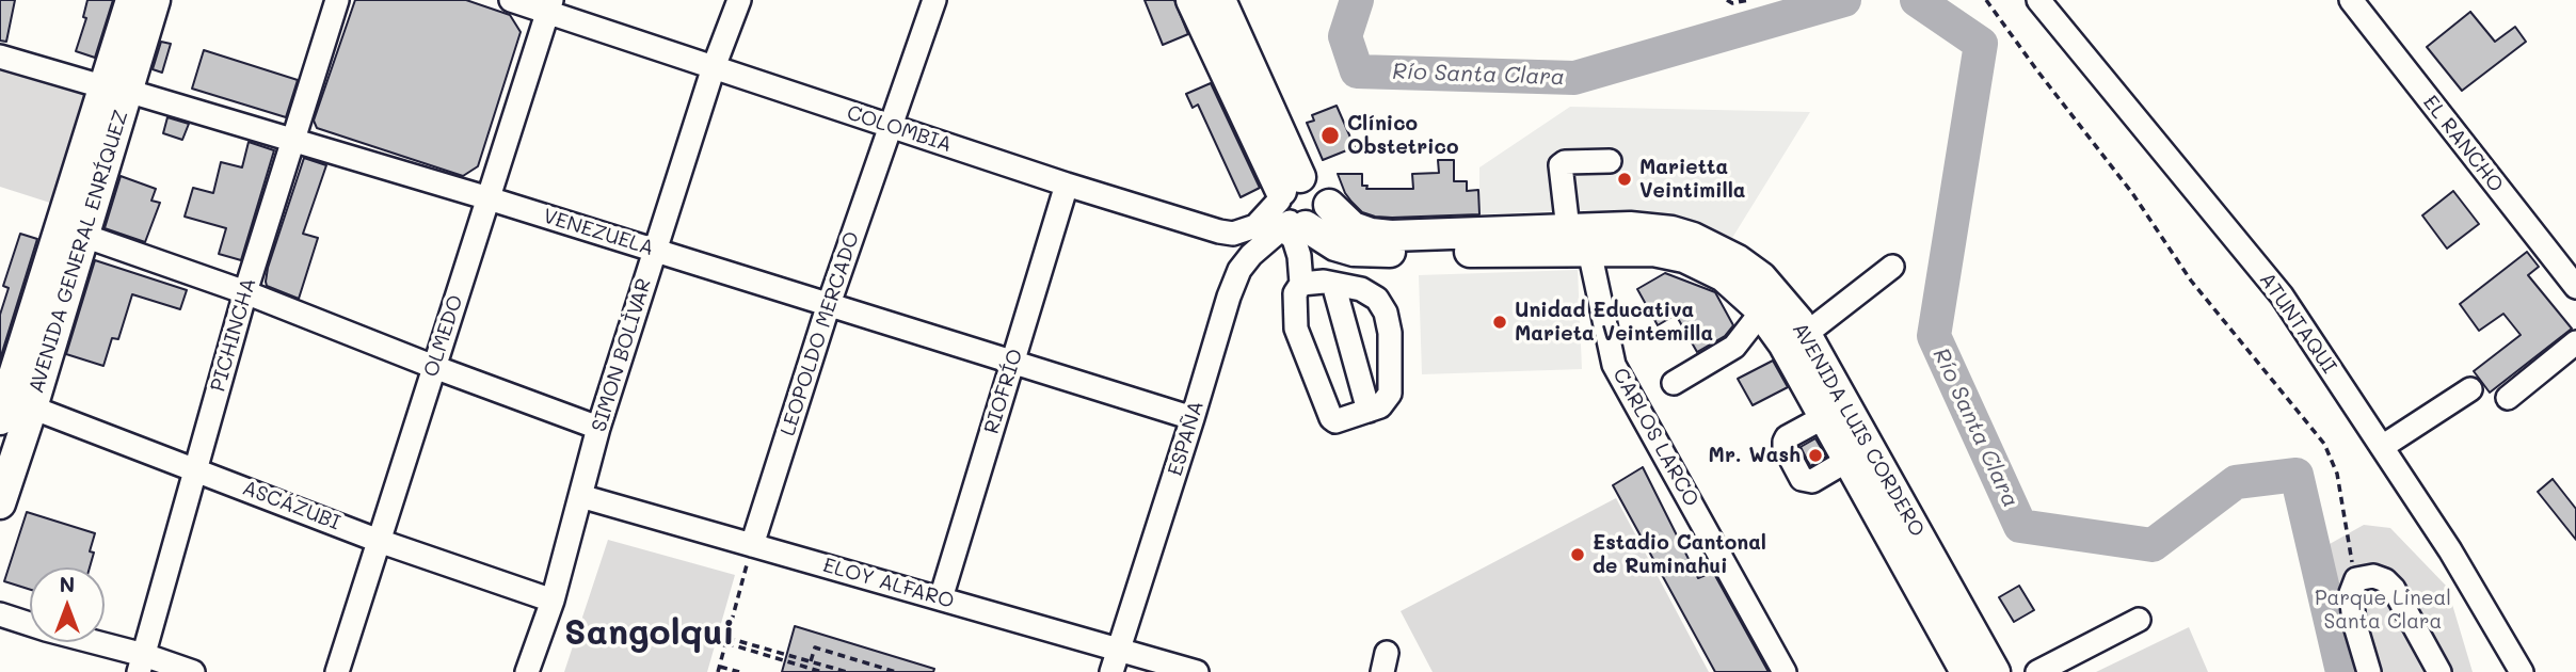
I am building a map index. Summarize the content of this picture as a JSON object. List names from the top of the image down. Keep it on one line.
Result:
{"streets":{"main road":["AVENIDA GENERAL ENRÍQUEZ","AVENIDA LUIS CORDERO"],"street":["COLOMBIA","EL RANCHO","VENEZUELA","ATUNTAQUI","LEOPOLDO MERCADO","PICHINCHA","OLMEDO","SIMON BOLÌVAR","RIOFRÍO","CARLOS LARCO","ESPAÑA","ASCÁZUBI","ELOY ALFARO"]},"crossings":[["COLOMBIA","LEOPOLDO MERCADO"],["COLOMBIA","OLMEDO"],["COLOMBIA","SIMON BOLÌVAR"],["COLOMBIA","RIOFRÍO"],["COLOMBIA","AVENIDA LUIS CORDERO"],["COLOMBIA","ESPAÑA"],["VENEZUELA","AVENIDA GENERAL ENRÍQUEZ"],["VENEZUELA","LEOPOLDO MERCADO"],["VENEZUELA","PICHINCHA"],["VENEZUELA","OLMEDO"],["VENEZUELA","SIMON BOLÌVAR"],["VENEZUELA","RIOFRÍO"],["VENEZUELA","ESPAÑA"],["AVENIDA GENERAL ENRÍQUEZ","ASCÁZUBI"],["LEOPOLDO MERCADO","ELOY ALFARO"],["PICHINCHA","ASCÁZUBI"],["OLMEDO","ASCÁZUBI"],["SIMON BOLÌVAR","ASCÁZUBI"],["SIMON BOLÌVAR","ELOY ALFARO"],["RIOFRÍO","ELOY ALFARO"],["AVENIDA LUIS CORDERO","CARLOS LARCO"],["AVENIDA LUIS CORDERO","ESPAÑA"],["ESPAÑA","ELOY ALFARO"]],"districts":["Sangolqui"],"water":["Río Santa Clara"],"parks":["Parque Lineal Santa Clara"],"places":["Clínico Obstetrico","Marietta Veintimilla","Unidad Educativa Marieta Veintemilla","Mr. Wash","Estadio Cantonal de Ruminahui"],"north":"top"}
